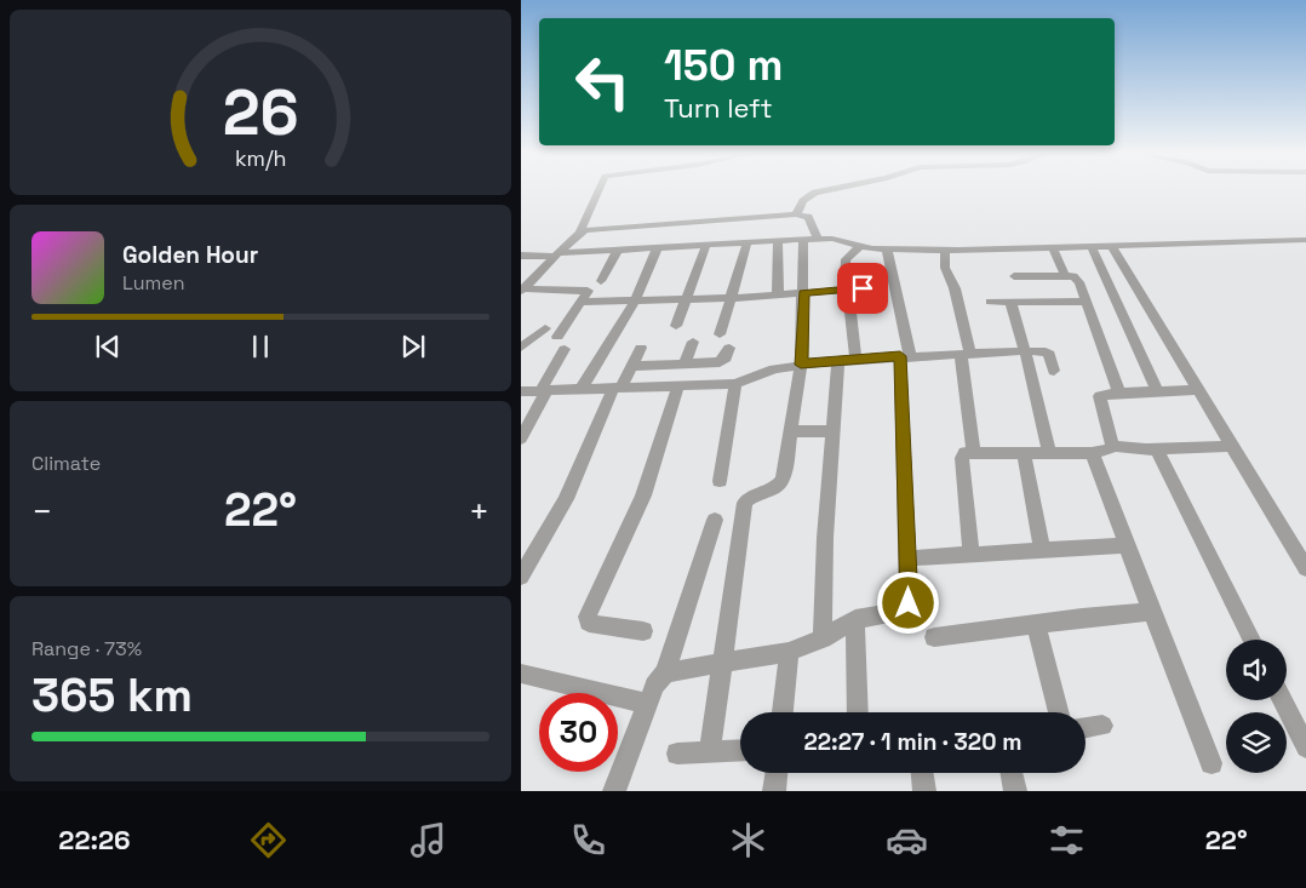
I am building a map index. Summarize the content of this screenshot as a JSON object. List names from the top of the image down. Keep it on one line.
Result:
{"page":{"turn":["150 m","Turn left"],"song":["Golden Hour","Lumen"],"tile":["Climate",["Range · 73%","365 km"]],"heat":["−","22°","+"],"limit":"30","trip":"22:27 · 1 min · 320 m","tabs":["22:26","22°"],"gauge":["26","km/h"]}}
